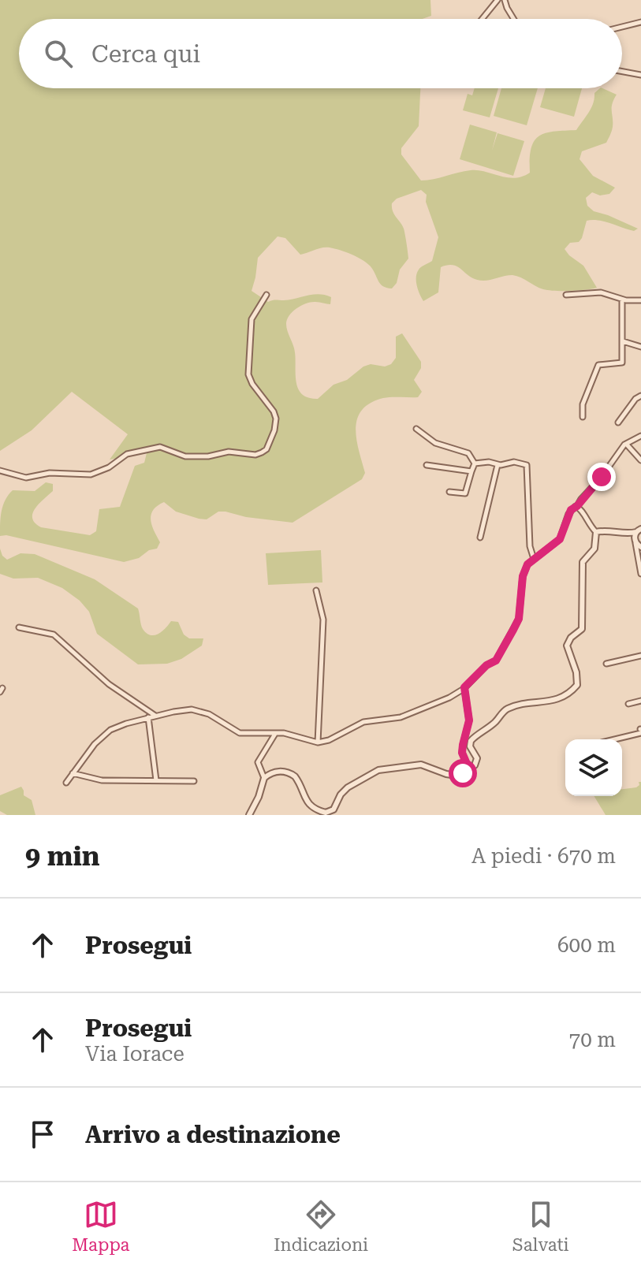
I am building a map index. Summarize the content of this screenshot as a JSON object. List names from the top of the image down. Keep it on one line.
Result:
{"page":{"search":"Cerca qui","heading":["9 min","A piedi · 670 m"],"list":[["Prosegui","600 m"],["Prosegui","Via Iorace","70 m"],"Arrivo a destinazione"],"nav":["Mappa","Indicazioni","Salvati"]}}
